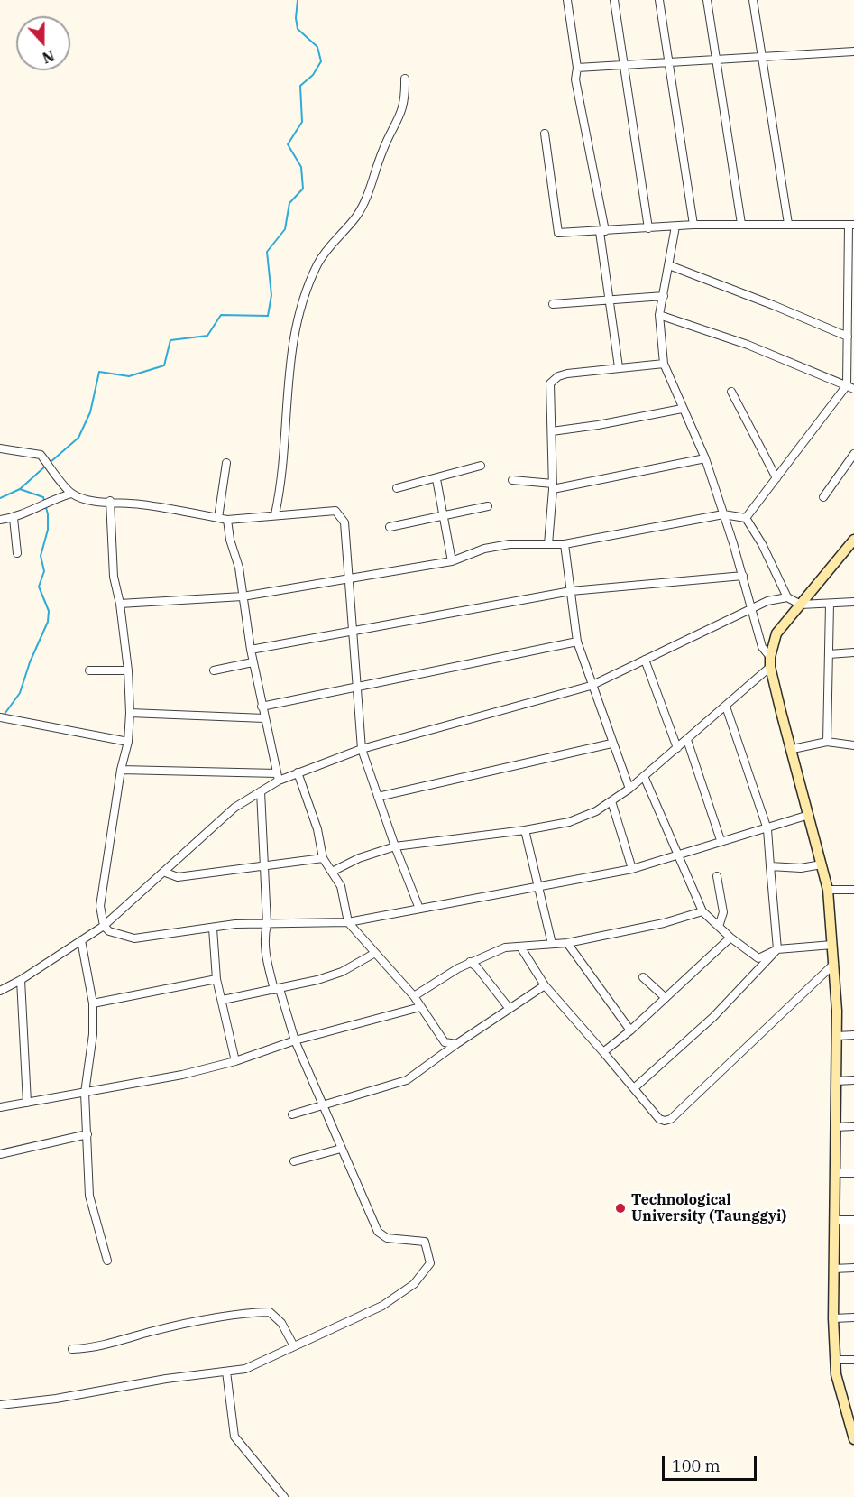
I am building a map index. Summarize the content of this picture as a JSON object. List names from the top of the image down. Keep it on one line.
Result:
{"places":["Technological University (Taunggyi)"],"scale_bar":"100 m","north":"bottom"}
